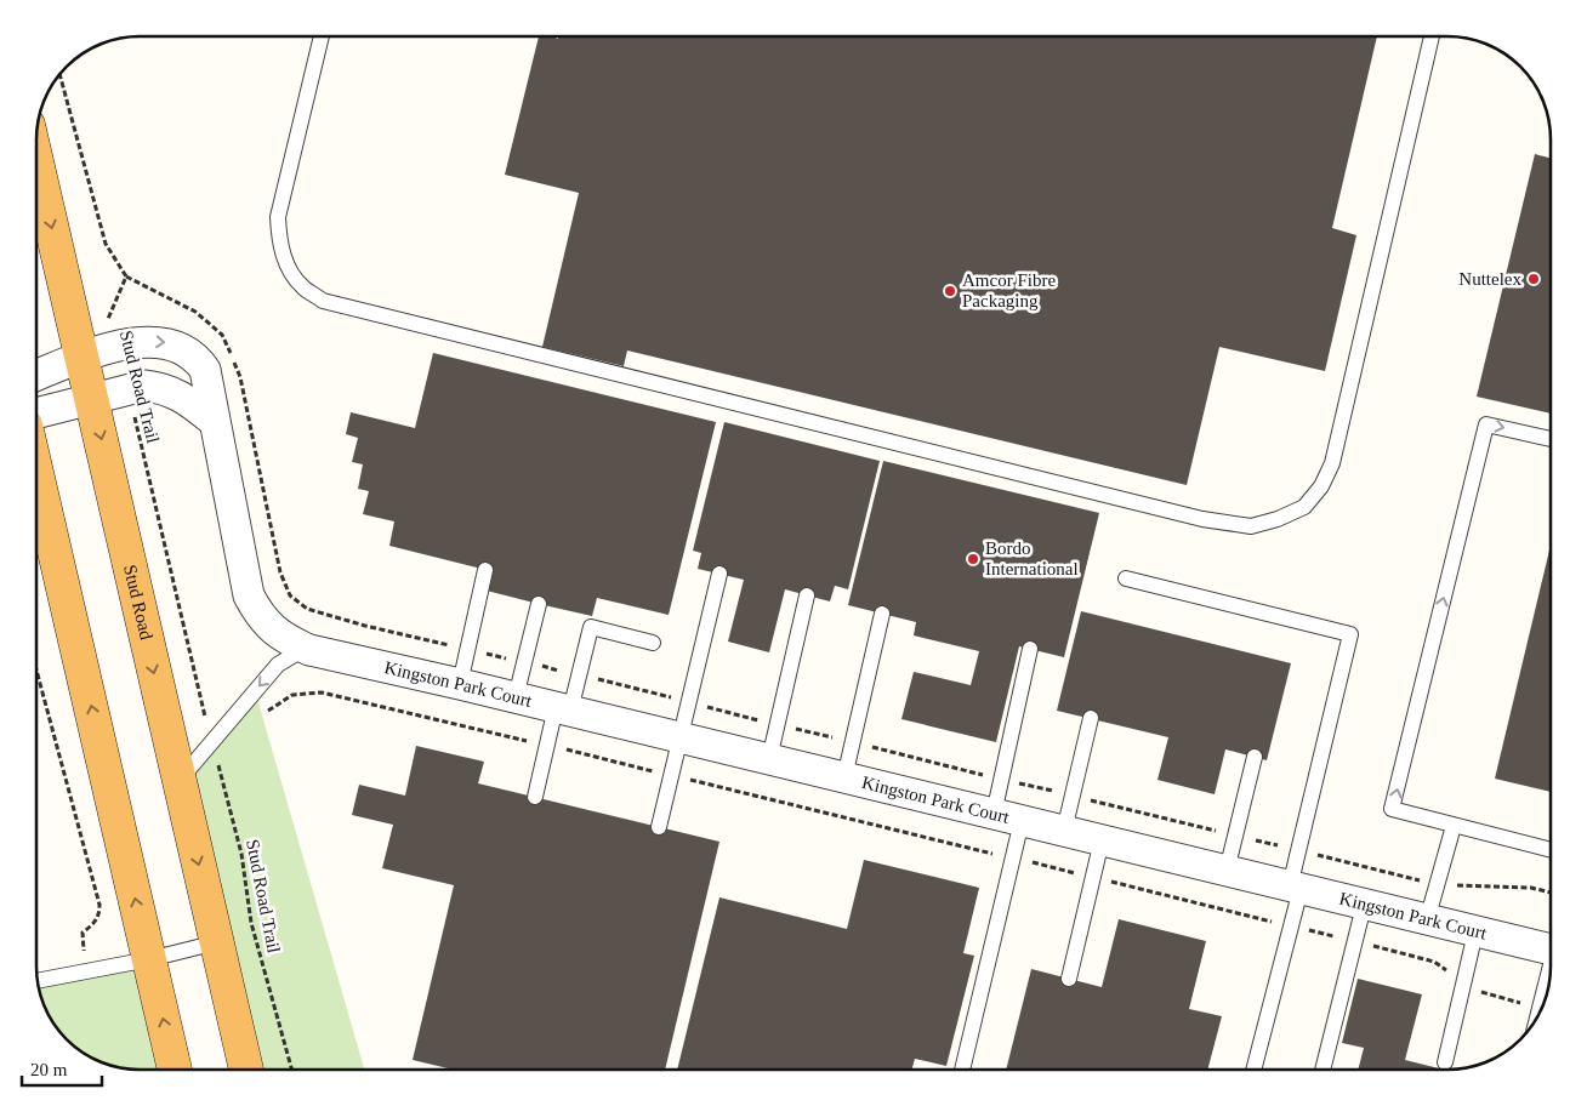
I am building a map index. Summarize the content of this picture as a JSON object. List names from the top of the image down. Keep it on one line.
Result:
{"streets":{"highway":["Stud Road"],"street":["Kingston Park Court"],"path":["Stud Road Trail"]},"crossings":[["Stud Road Trail","Kingston Park Court"],["Stud Road","Kingston Park Court"]],"places":["Nuttelex","Amcor Fibre Packaging","Bordo International"],"scale_bar":"20 m"}
